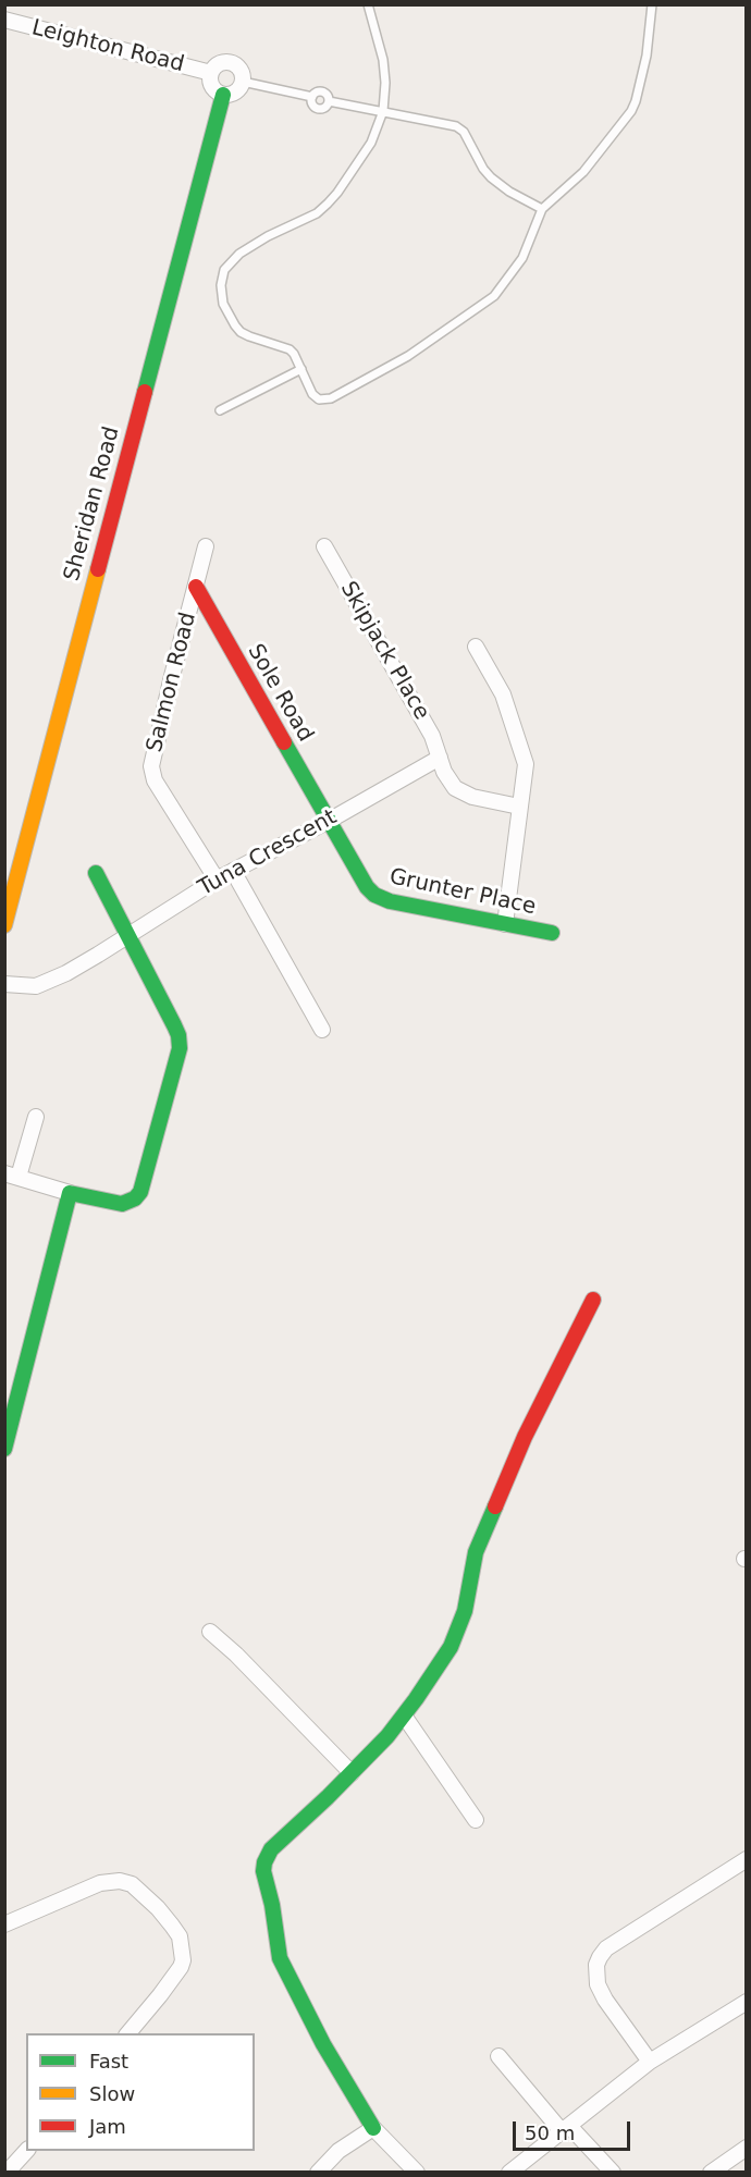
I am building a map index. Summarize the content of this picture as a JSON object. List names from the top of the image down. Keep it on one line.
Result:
{"streets":{"street":["Leighton Road","Sheridan Road","Skipjack Place","Salmon Road","Sole Road","Tuna Crescent","Grunter Place"]},"crossings":[["Leighton Road","Sheridan Road"],["Skipjack Place","Tuna Crescent"],["Salmon Road","Sole Road"],["Salmon Road","Tuna Crescent"],["Sole Road","Tuna Crescent"],["Sole Road","Grunter Place"],["Tuna Crescent","Grunter Place"]],"legend":["Fast","Slow","Jam"],"scale_bar":"50 m"}
